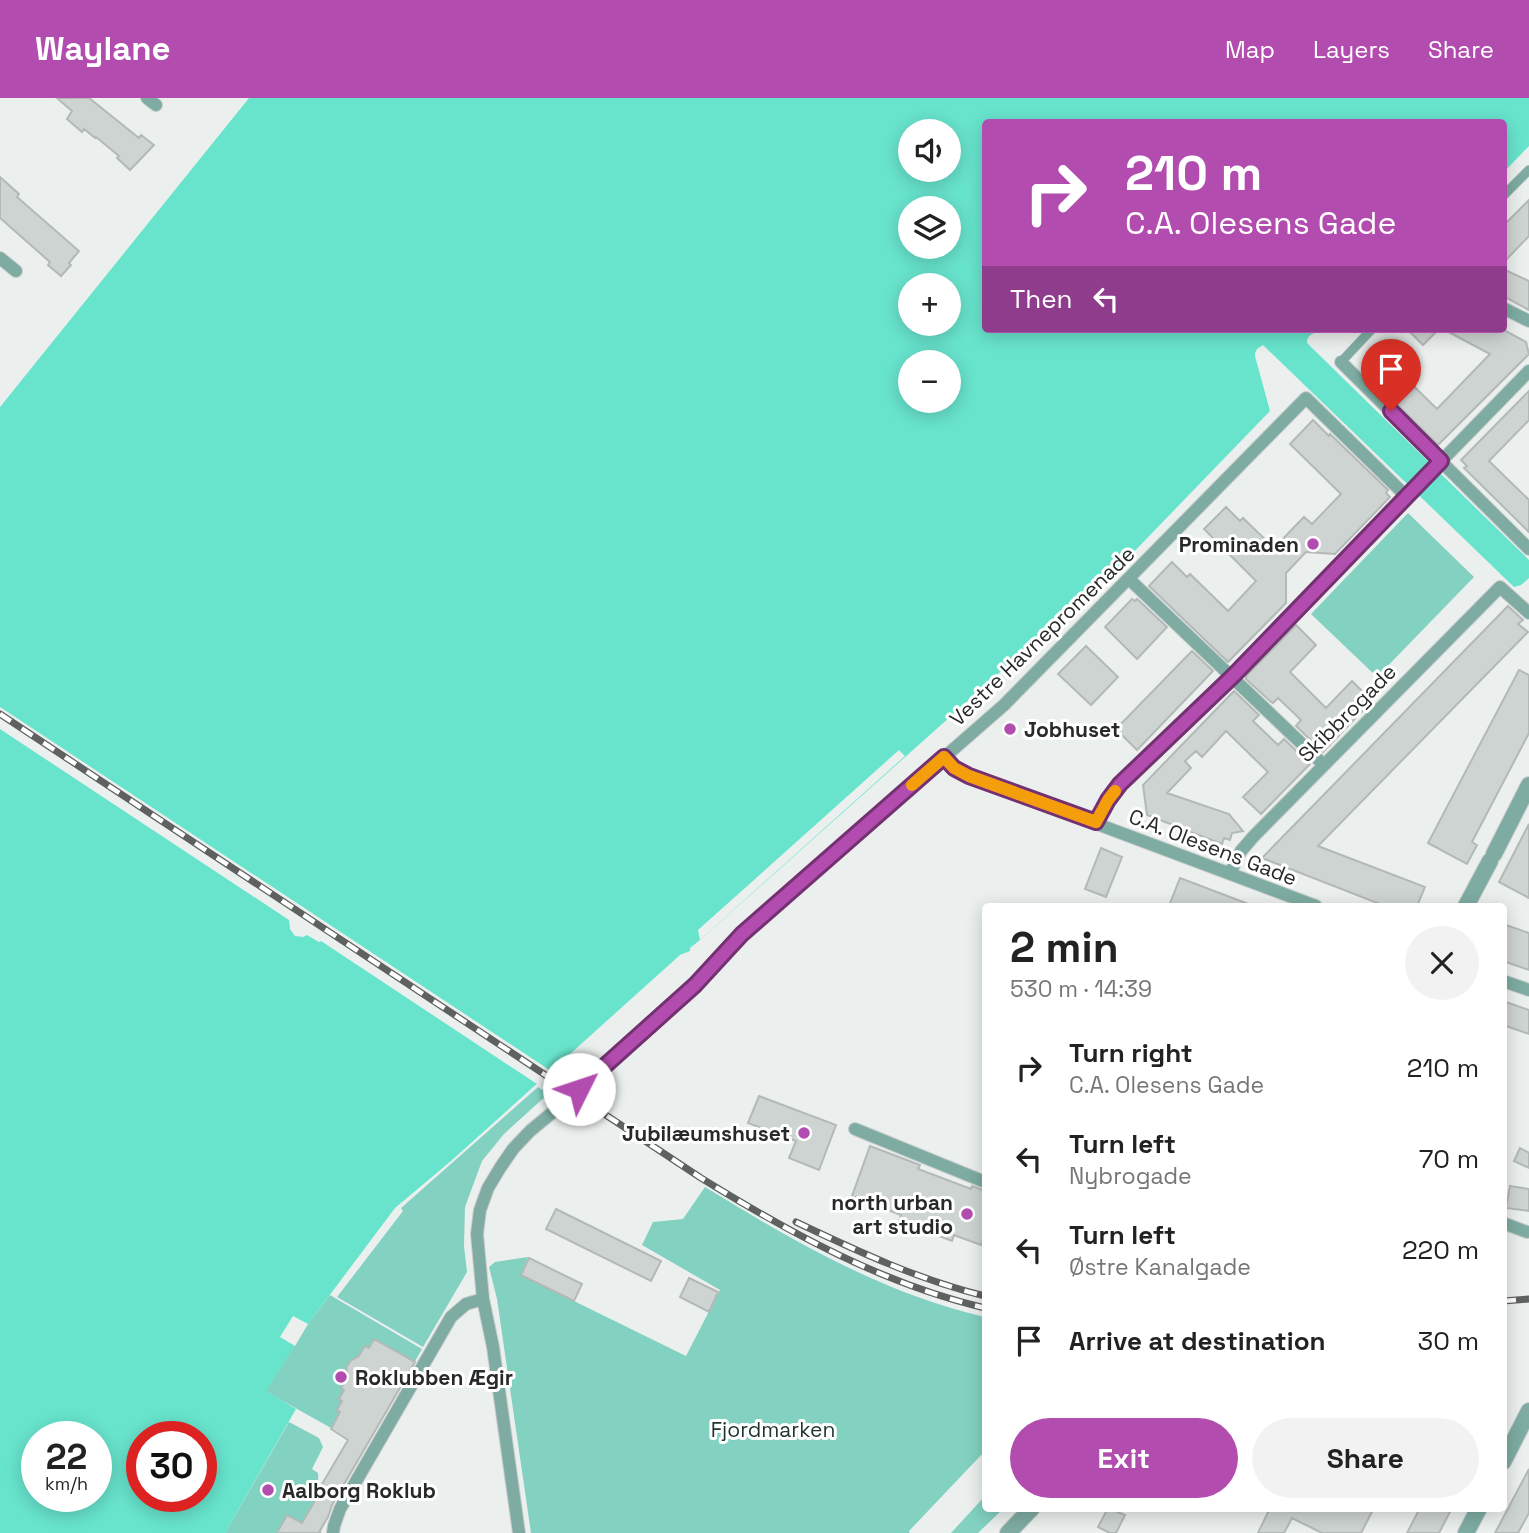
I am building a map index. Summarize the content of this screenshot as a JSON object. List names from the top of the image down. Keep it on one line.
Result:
{"streets":{"street":["Vestre Havnepromenade","Skibbrogade","C.A. Olesens Gade"]},"crossings":[["Vestre Havnepromenade","C.A. Olesens Gade"],["Skibbrogade","C.A. Olesens Gade"]],"parks":["Fjordmarken"],"places":["Prominaden","Jobhuset","Jubilæumshuset","north urban art studio","Roklubben Ægir","Aalborg Roklub"],"page":{"header":"Waylane","nav":["Map","Layers","Share"],"map_buttons":["+","−"],"turn":["210 m","C.A. Olesens Gade"],"then":"Then","heading":["2 min","530 m · 14:39"],"list":[{"name":"Turn right","note":"C.A. Olesens Gade","value":"210 m"},{"name":"Turn left","note":"Nybrogade","value":"70 m"},{"name":"Turn left","note":"Østre Kanalgade","value":"220 m"},{"name":"Arrive at destination","value":"30 m"}],"buttons":["Exit","Share"],"speed":"22 km/h","limit":"30"}}
